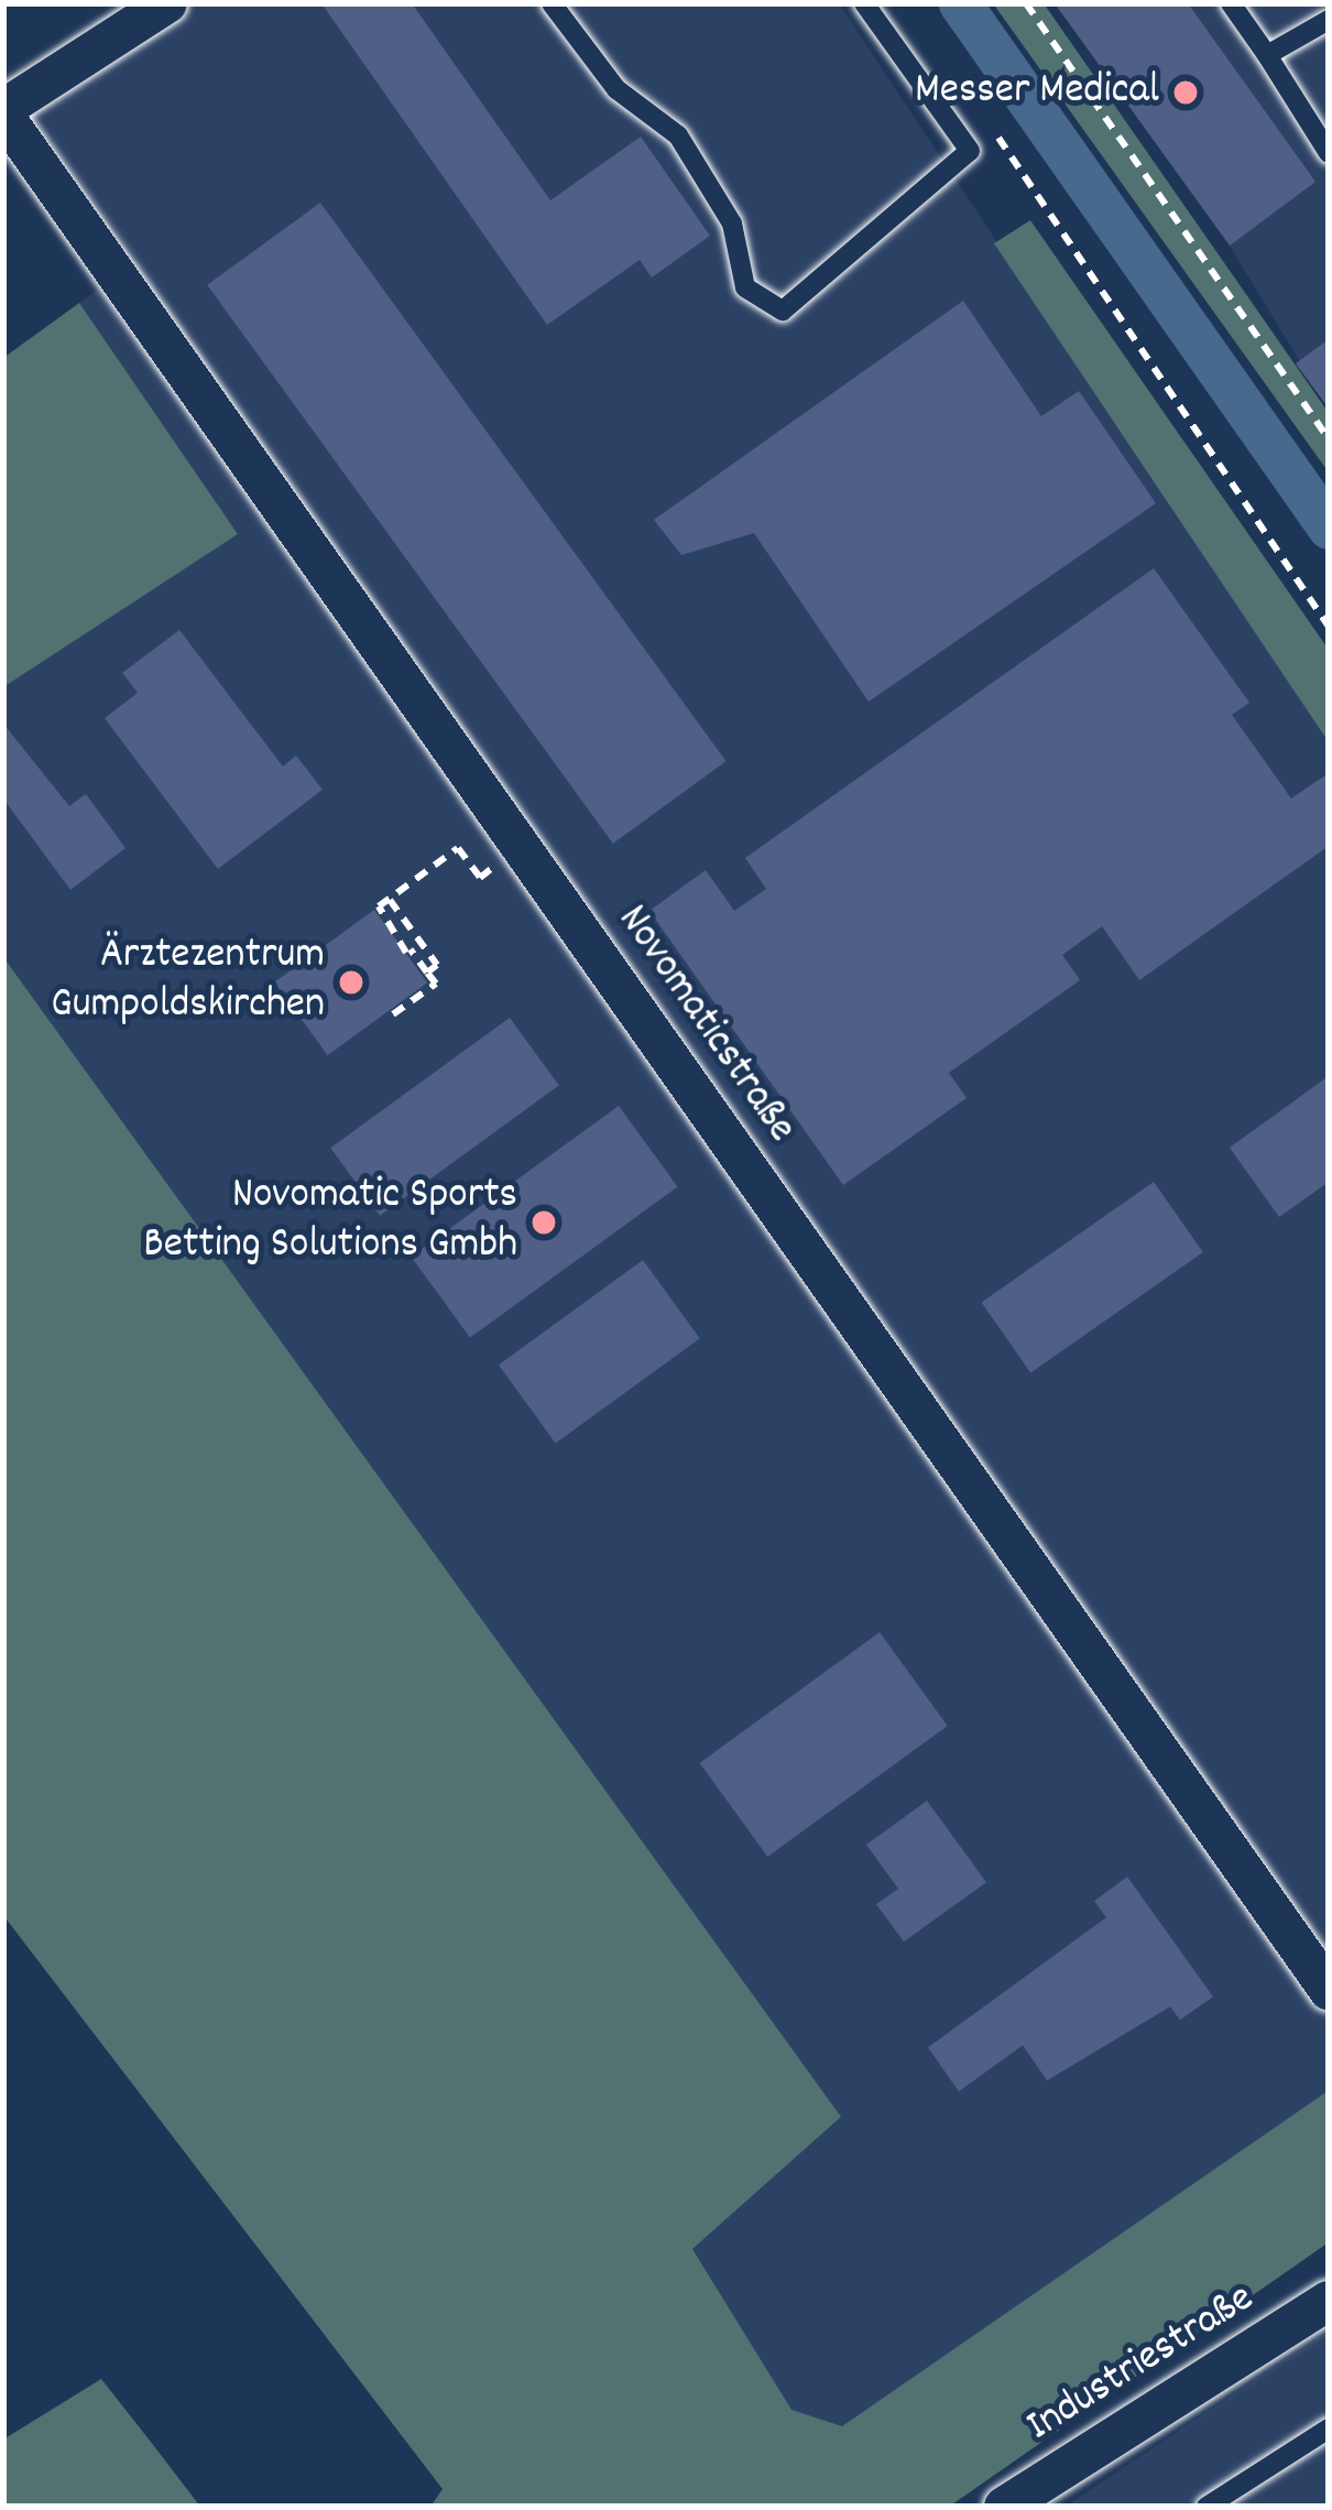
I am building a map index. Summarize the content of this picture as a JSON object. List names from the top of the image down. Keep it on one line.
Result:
{"streets":{"street":["Novomaticstraße","Industriestraße"]},"places":["Messer Medical","Ärztezentrum Gumpoldskirchen","Novomatic Sports Betting Solutions Gmbh"]}
